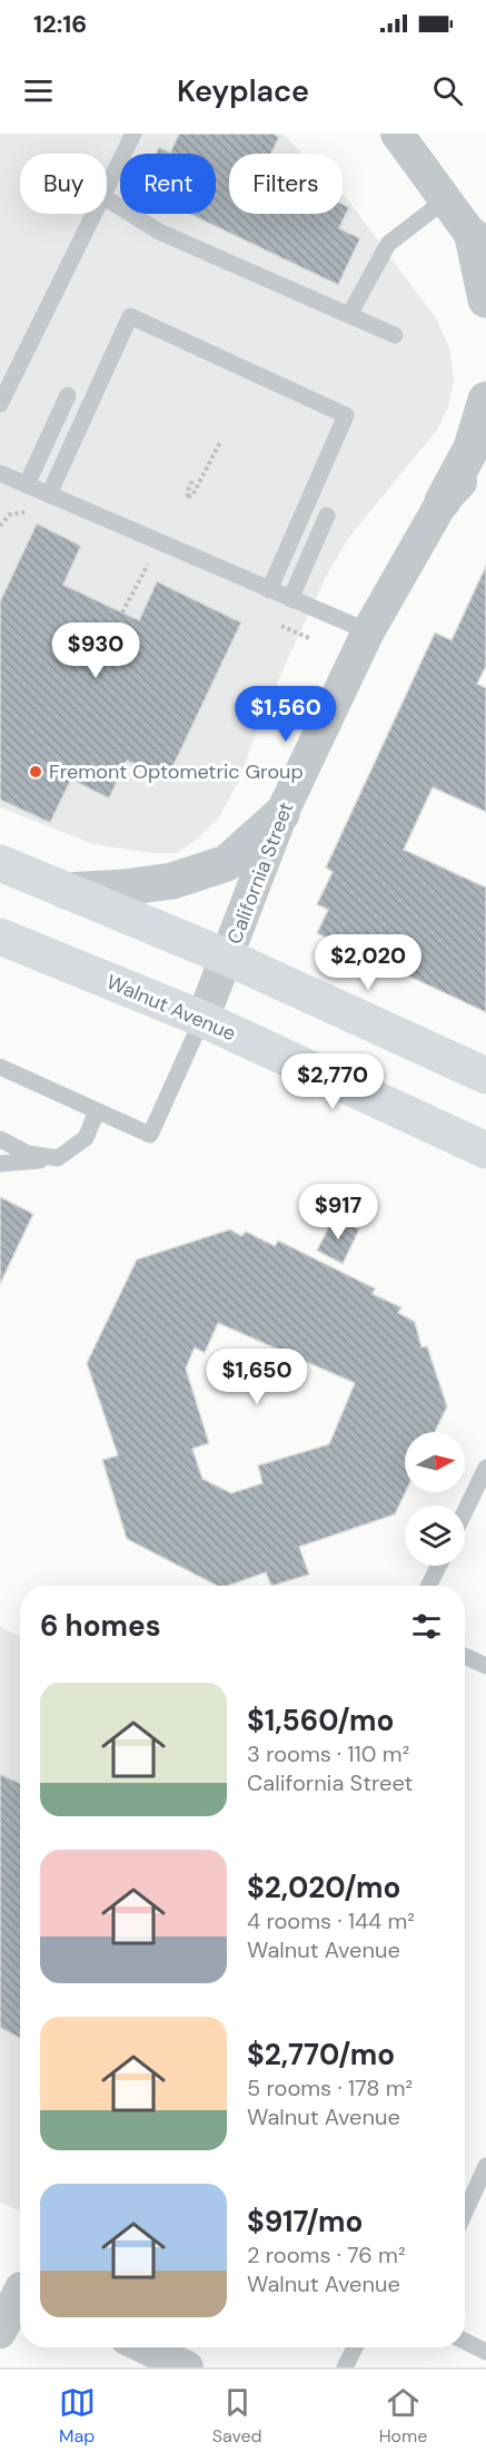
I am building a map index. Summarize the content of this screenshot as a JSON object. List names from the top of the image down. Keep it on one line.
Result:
{"streets":{"main road":["Walnut Avenue"],"street":["California Street"]},"crossings":[["California Street","Walnut Avenue"]],"places":["Fremont Optometric Group"],"north":"right","page":{"status":"12:16","header":"Keyplace","chip":["Buy","Rent","Filters"],"price":["$930","$1,560","$2,020","$2,770","$917","$1,650"],"heading":"6 homes","list":[{"name":"$1,560/mo","note":"3 rooms · 110 m² · California Street"},{"name":"$2,020/mo","note":"4 rooms · 144 m² · Walnut Avenue"},{"name":"$2,770/mo","note":"5 rooms · 178 m² · Walnut Avenue"},{"name":"$917/mo","note":"2 rooms · 76 m² · Walnut Avenue"}],"tabs":["Map","Saved","Home"]}}
